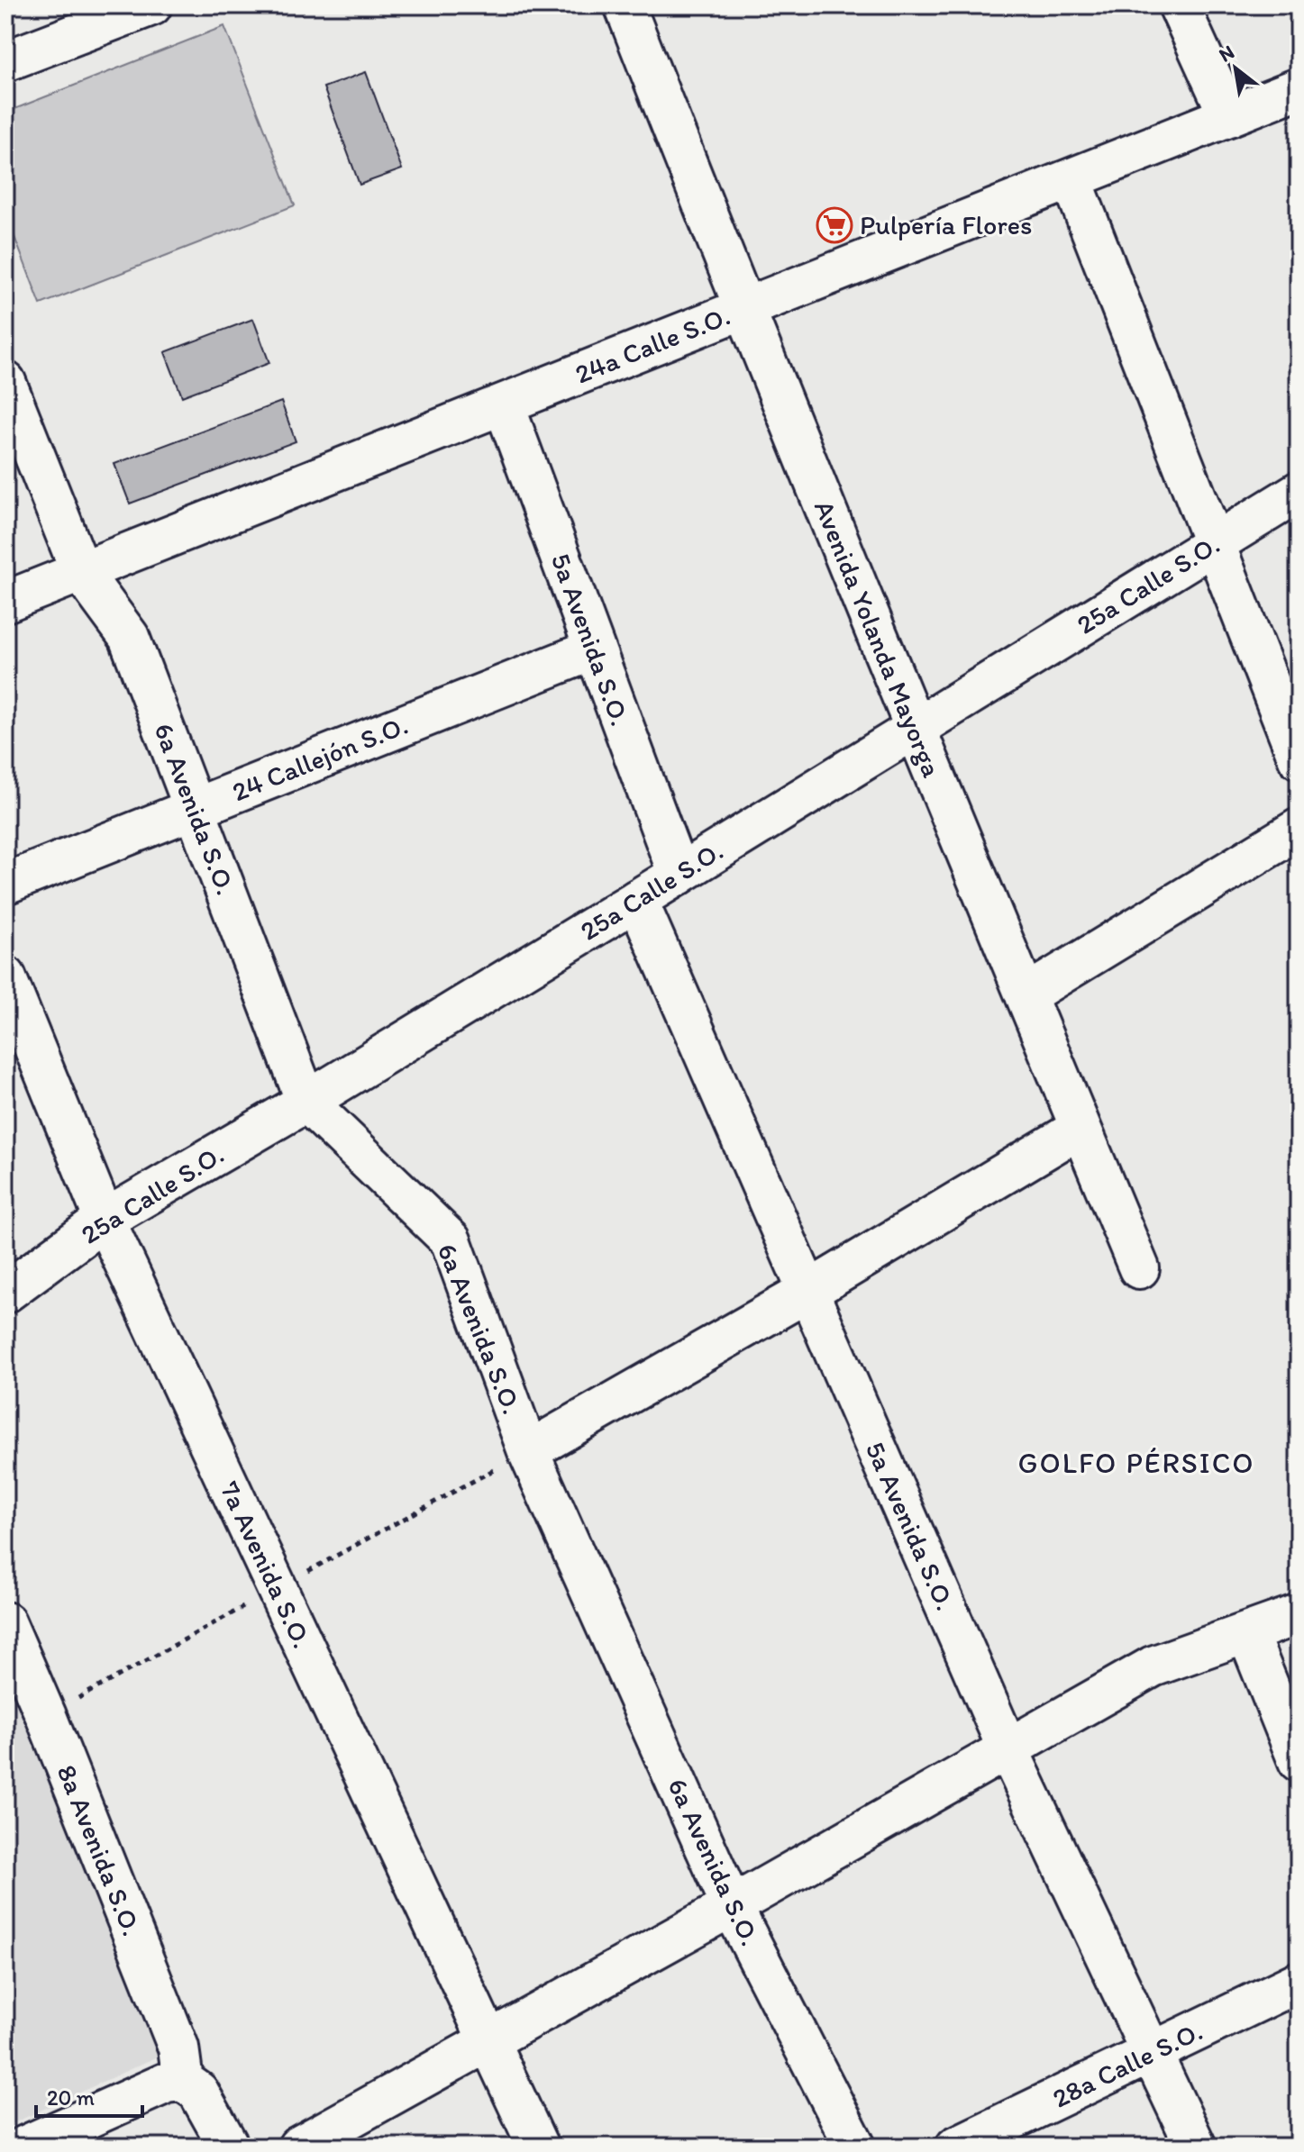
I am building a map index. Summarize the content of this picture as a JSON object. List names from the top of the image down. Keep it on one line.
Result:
{"streets":{"street":["24a Calle S.O.","25a Calle S.O.","Avenida Yolanda Mayorga","5a Avenida S.O.","24 Callejón S.O.","6a Avenida S.O.","7a Avenida S.O.","8a Avenida S.O.","28a Calle S.O."]},"crossings":[["24a Calle S.O.","Avenida Yolanda Mayorga"],["24a Calle S.O.","5a Avenida S.O."],["24a Calle S.O.","6a Avenida S.O."],["25a Calle S.O.","Avenida Yolanda Mayorga"],["25a Calle S.O.","5a Avenida S.O."],["25a Calle S.O.","6a Avenida S.O."],["25a Calle S.O.","7a Avenida S.O."],["5a Avenida S.O.","24 Callejón S.O."],["5a Avenida S.O.","28a Calle S.O."],["24 Callejón S.O.","6a Avenida S.O."]],"districts":["GOLFO PÉRSICO"],"places":{"supermarket":["Pulpería Flores"]},"scale_bar":"20 m","north":"top left"}
